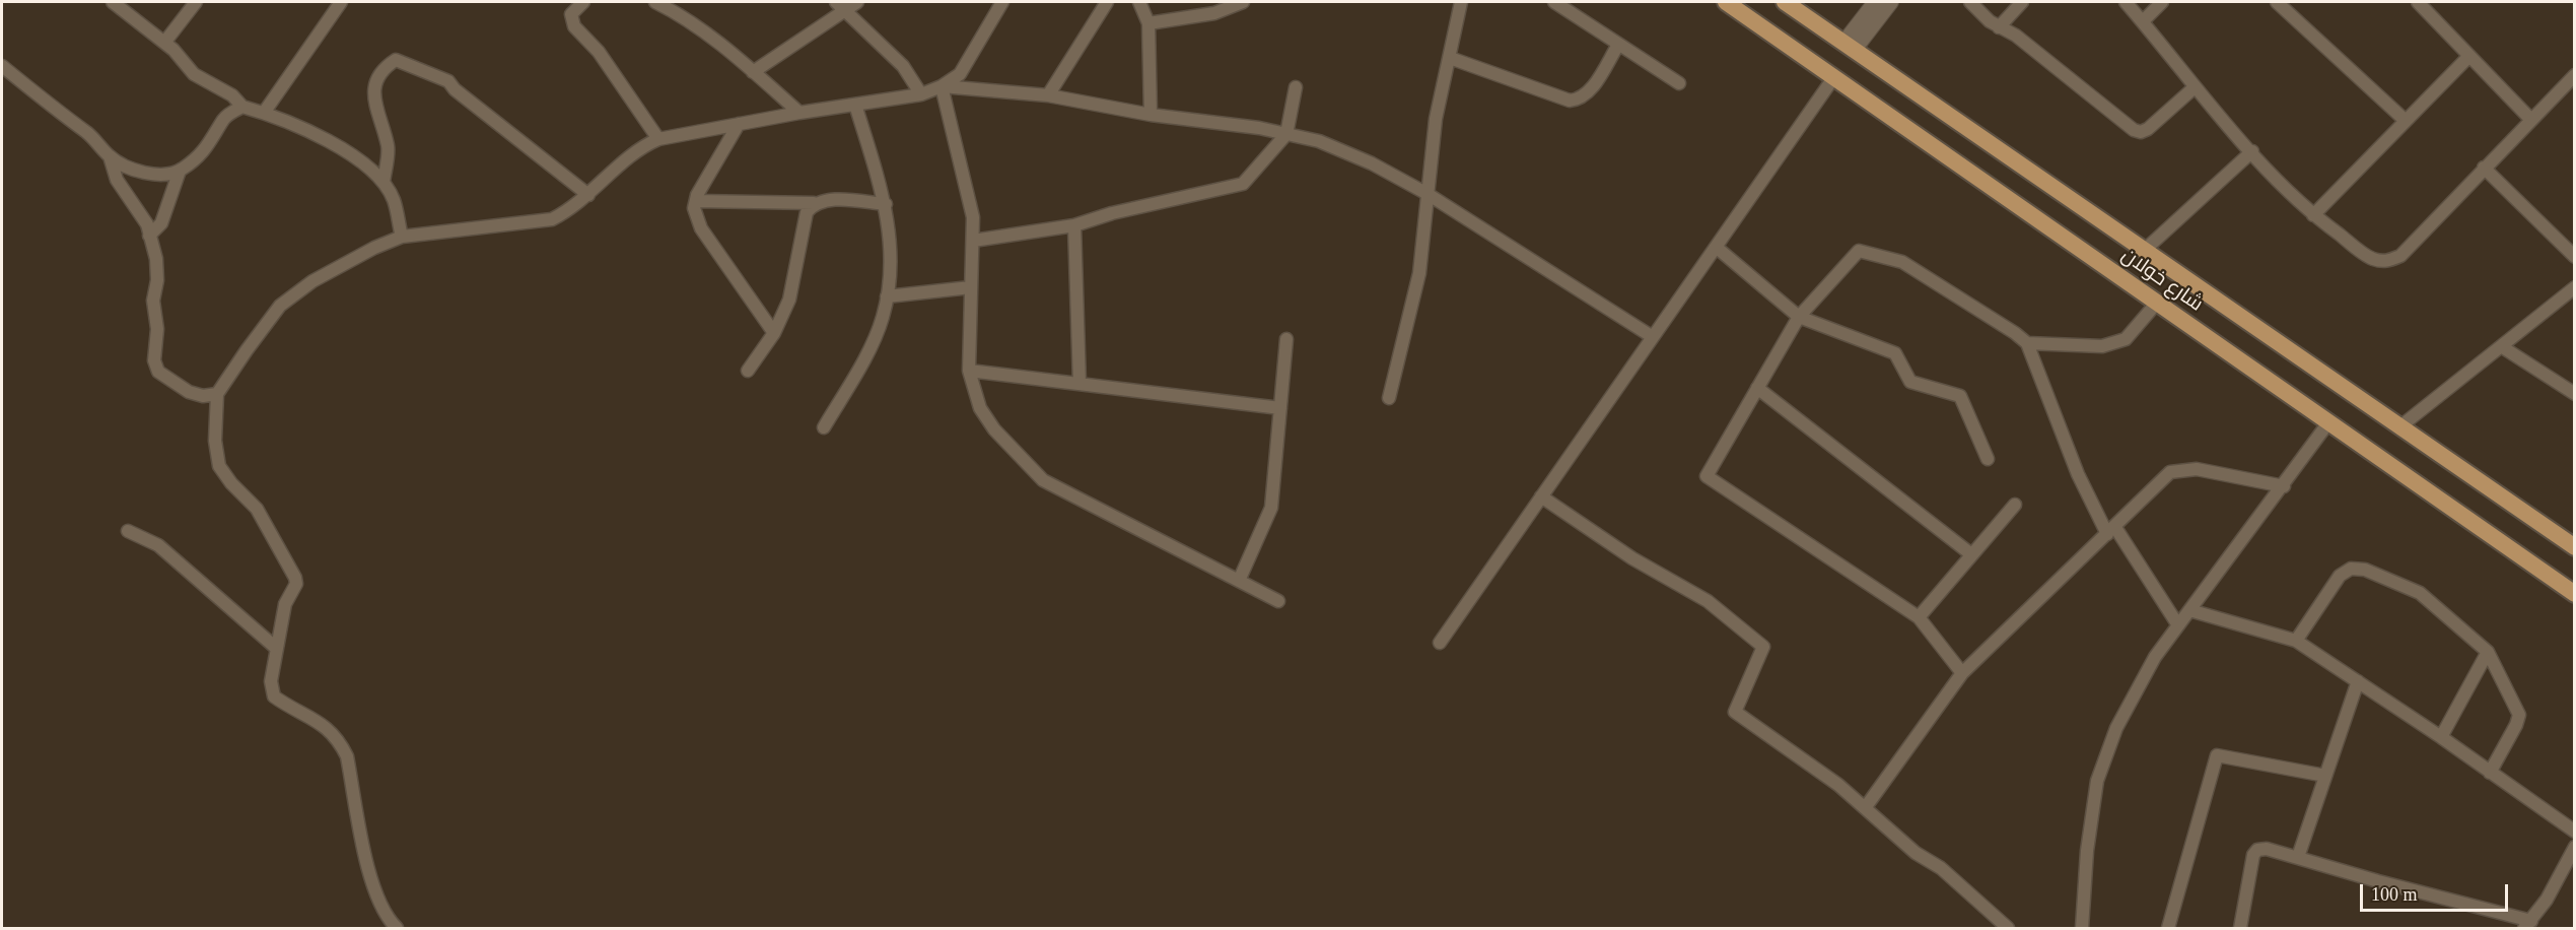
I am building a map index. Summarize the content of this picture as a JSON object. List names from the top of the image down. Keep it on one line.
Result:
{"streets":{"main road":["شارع خولان"]},"scale_bar":"100 m"}
